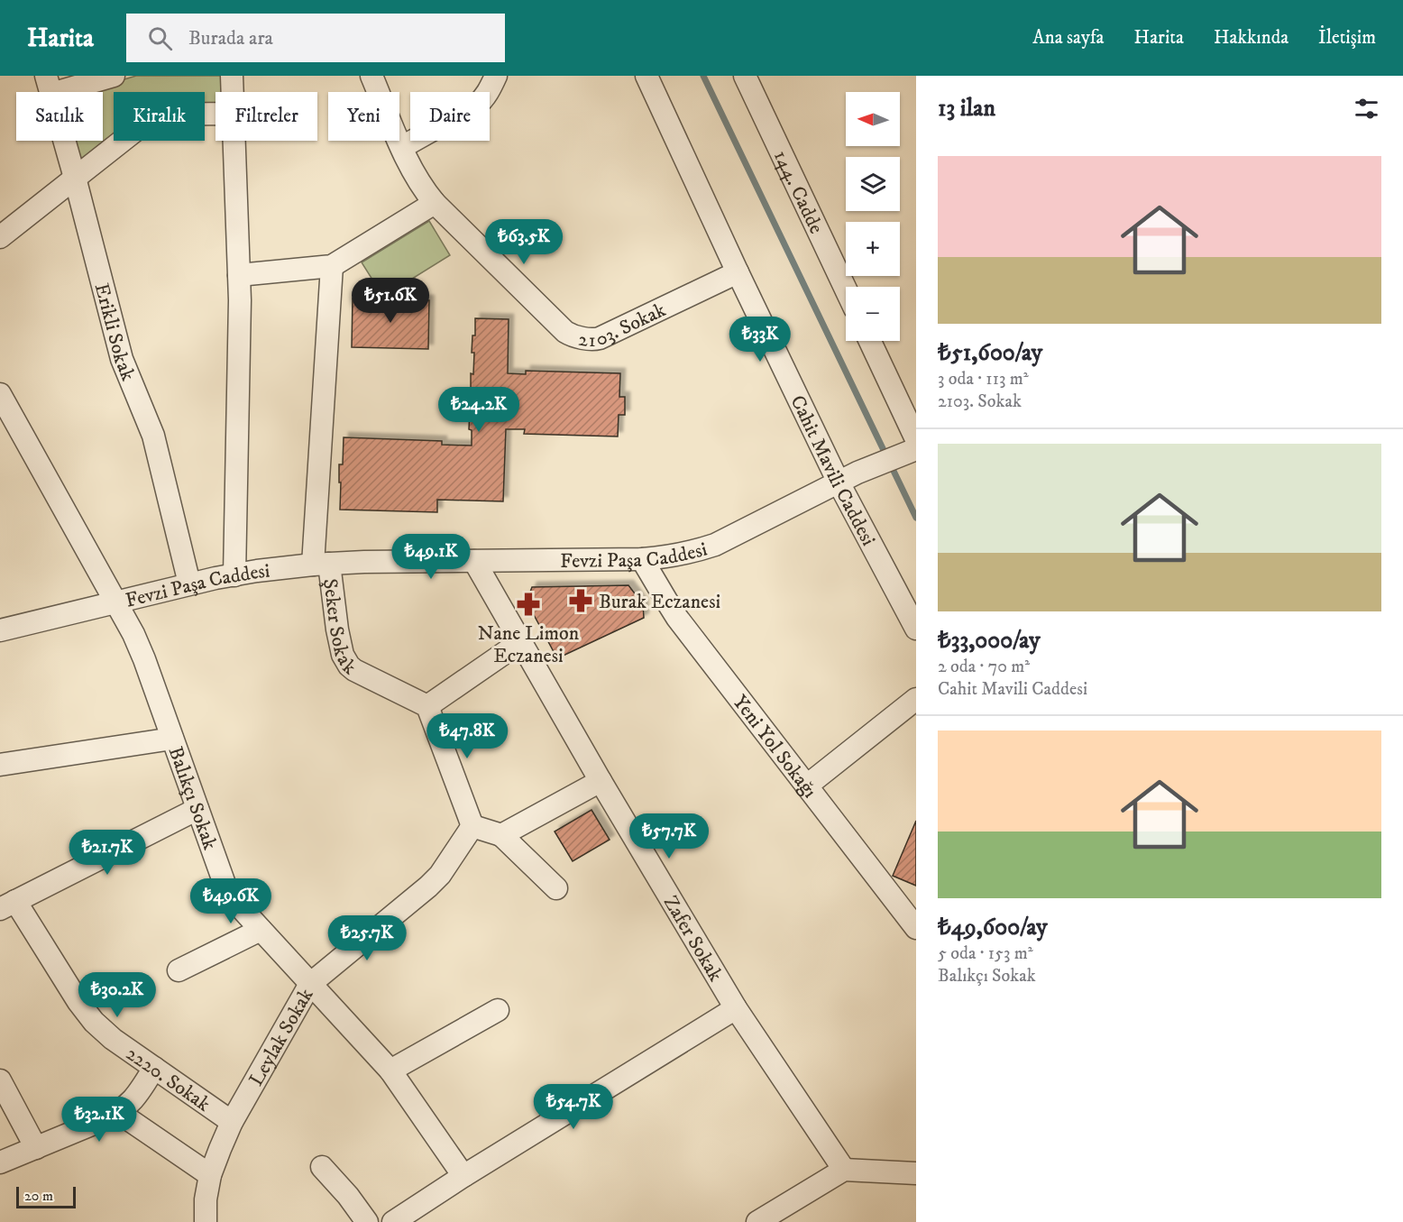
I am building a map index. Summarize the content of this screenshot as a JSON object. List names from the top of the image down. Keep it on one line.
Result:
{"streets":{"street":["144. Cadde","2103. Sokak","Erikli Sokak","Cahit Mavili Caddesi","Fevzi Paşa Caddesi","Şeker Sokak","Yeni Yol Sokağı","Balıkçı Sokak","Zafer Sokak","Leylak Sokak","2220. Sokak"]},"crossings":[["2103. Sokak","Cahit Mavili Caddesi"],["Erikli Sokak","Fevzi Paşa Caddesi"],["Cahit Mavili Caddesi","Fevzi Paşa Caddesi"],["Fevzi Paşa Caddesi","Şeker Sokak"],["Fevzi Paşa Caddesi","Yeni Yol Sokağı"],["Fevzi Paşa Caddesi","Balıkçı Sokak"],["Fevzi Paşa Caddesi","Zafer Sokak"],["Balıkçı Sokak","Leylak Sokak"],["Leylak Sokak","2220. Sokak"]],"places":{"pharmacy":["Burak Eczanesi","Nane Limon Eczanesi"]},"scale_bar":"20 m","north":"left","page":{"header":"Harita","search":"Burada ara","nav":["Ana sayfa","Harita","Hakkında","İletişim"],"heading":"13 ilan","map_buttons":["+","−"],"chip":["Satılık","Kiralık","Filtreler","Yeni","Daire"],"list":[{"name":"₺51,600/ay","note":"3 oda · 113 m² · 2103. Sokak"},{"name":"₺33,000/ay","note":"2 oda · 70 m² · Cahit Mavili Caddesi"},{"name":"₺49,600/ay","note":"5 oda · 153 m² · Balıkçı Sokak"}],"price":["₺63.5K","₺51.6K","₺33K","₺24.2K","₺49.1K","₺47.8K","₺57.7K","₺21.7K","₺49.6K","₺25.7K","₺30.2K","₺54.7K","₺32.1K"],"scale":"20 m"}}
